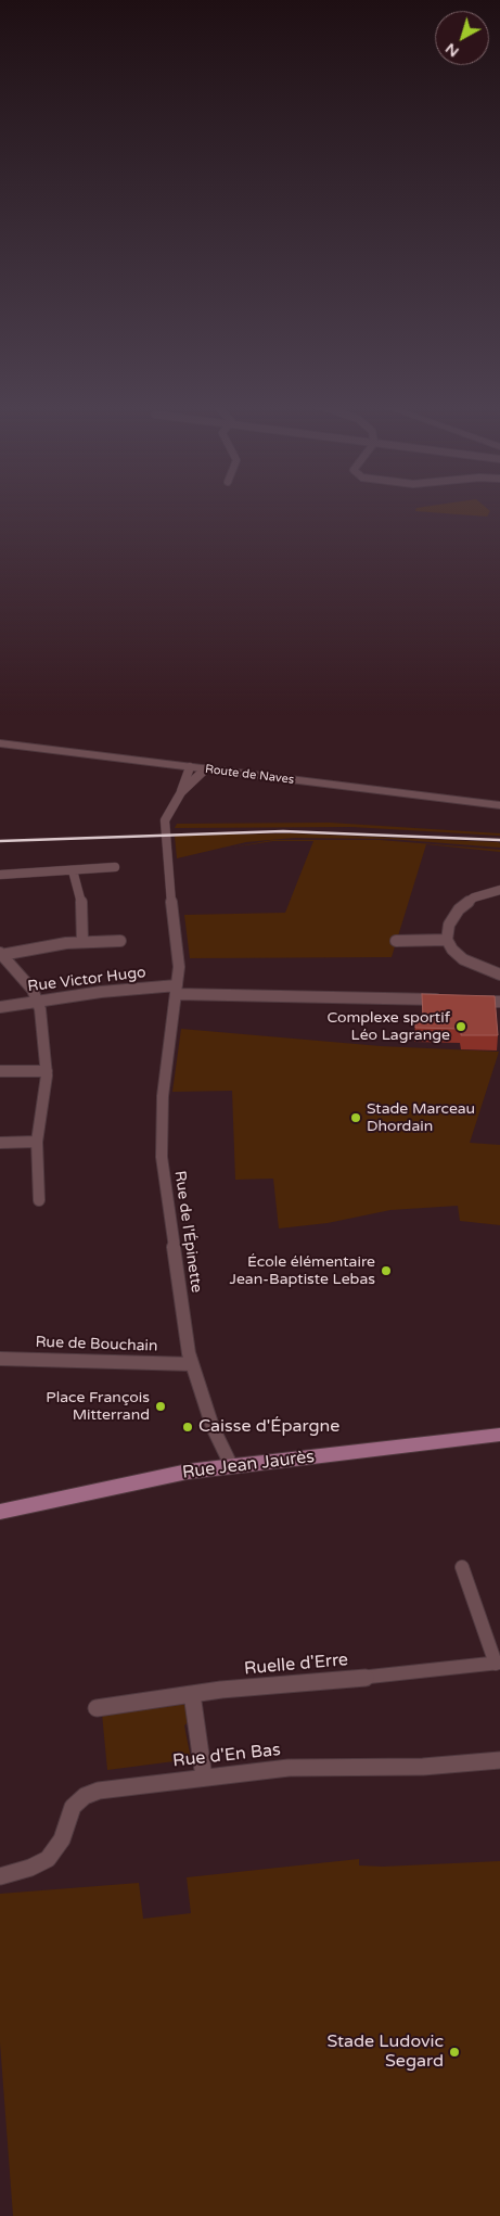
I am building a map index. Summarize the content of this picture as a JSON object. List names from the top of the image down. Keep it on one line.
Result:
{"streets":{"main road":["Route de Naves","Rue Jean Jaurès"],"street":["Rue Victor Hugo","Rue de l'Épinette","Rue de Bouchain","Ruelle d'Erre","Rue d'En Bas"]},"crossings":[["Route de Naves","Rue de l'Épinette"],["Rue Victor Hugo","Rue de l'Épinette"],["Rue de l'Épinette","Rue de Bouchain"],["Rue de l'Épinette","Rue Jean Jaurès"]],"places":["Complexe sportif Léo Lagrange","Stade Marceau Dhordain","École élémentaire Jean-Baptiste Lebas","Place François Mitterrand","Caisse d'Épargne","Stade Ludovic Segard"],"north":"bottom left"}
